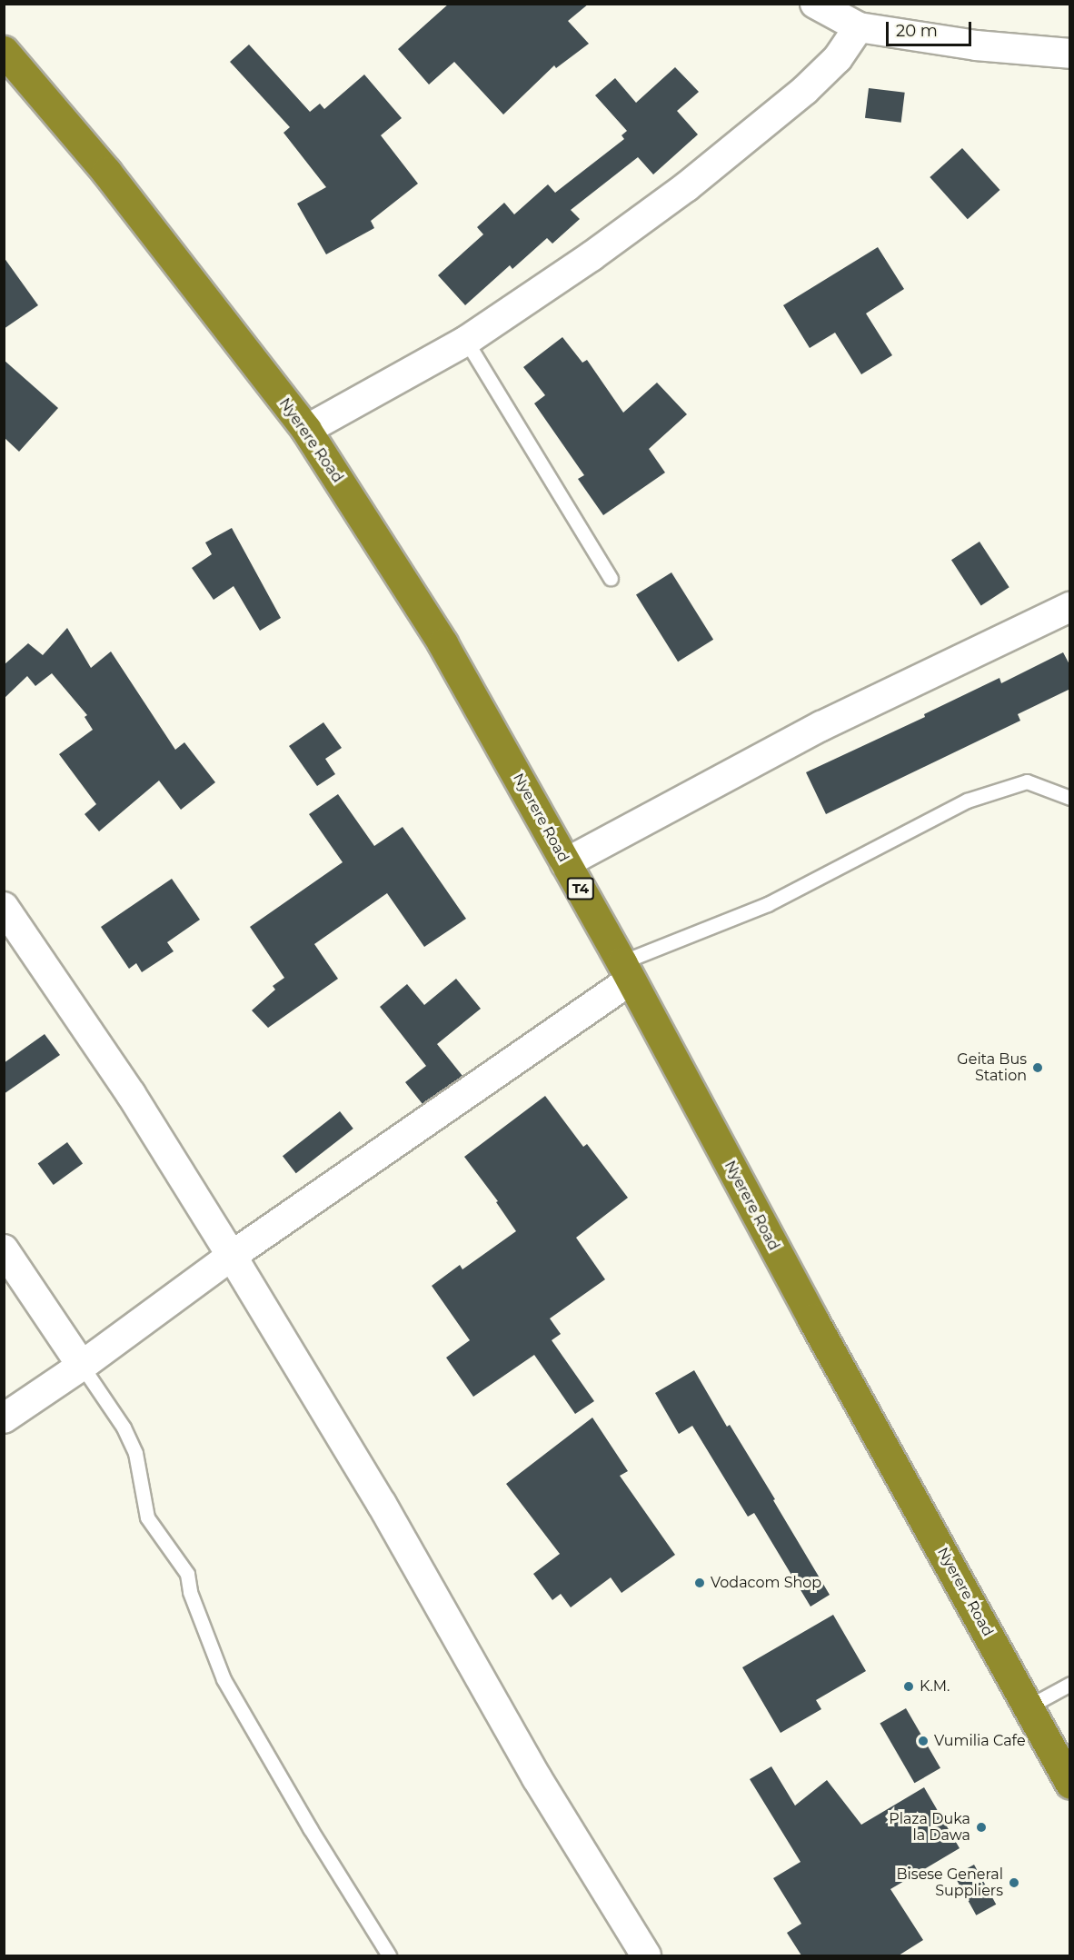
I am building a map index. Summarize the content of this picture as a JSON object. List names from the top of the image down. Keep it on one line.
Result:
{"streets":{"highway":["Nyerere Road","T4"]},"places":["Geita Bus Station","Vodacom Shop","K.M.","Vumilia Cafe","Plaza Duka la Dawa","Bisese General Suppliers"],"scale_bar":"20 m"}
